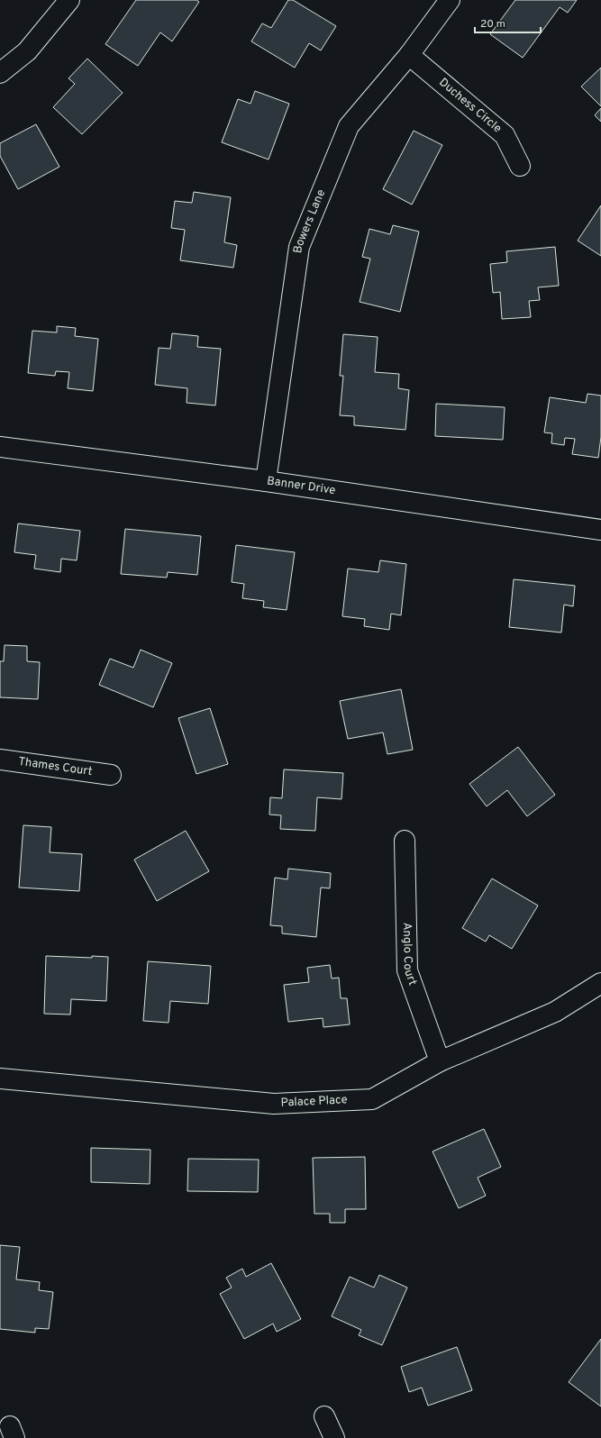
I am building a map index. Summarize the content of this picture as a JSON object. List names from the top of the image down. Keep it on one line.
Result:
{"streets":{"street":["Duchess Circle","Bowers Lane","Banner Drive","Thames Court","Anglo Court","Palace Place"]},"crossings":[["Duchess Circle","Bowers Lane"],["Bowers Lane","Banner Drive"],["Anglo Court","Palace Place"]],"scale_bar":"20 m"}
